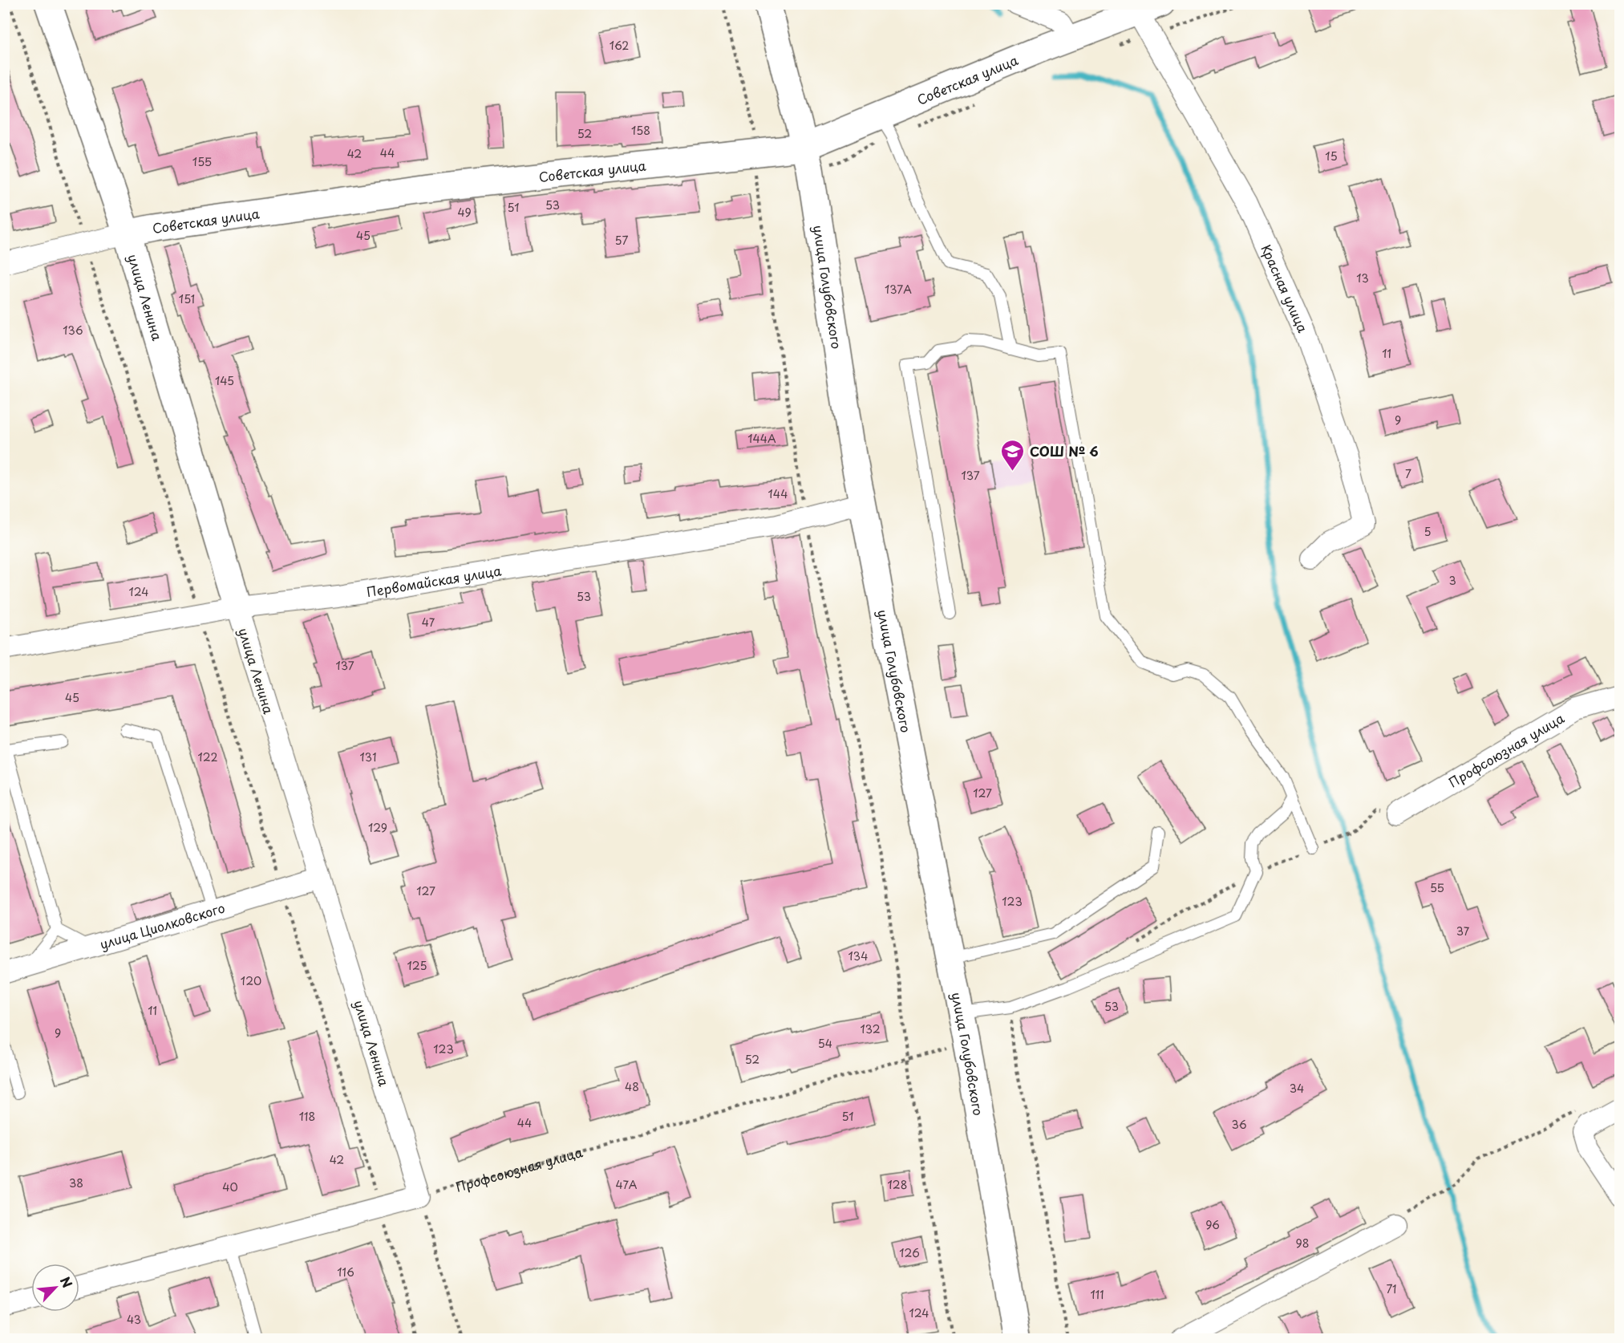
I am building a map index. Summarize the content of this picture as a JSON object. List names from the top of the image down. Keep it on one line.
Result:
{"streets":{"street":["Советская улица","улица Голубовского","Красная улица","улица Ленина","Первомайская улица","Профсоюзная улица","улица Циолковского"]},"crossings":[["Советская улица","улица Голубовского"],["Советская улица","Красная улица"],["Советская улица","улица Ленина"],["улица Голубовского","Первомайская улица"],["улица Голубовского","Профсоюзная улица"],["улица Ленина","Первомайская улица"],["улица Ленина","Профсоюзная улица"],["улица Ленина","улица Циолковского"]],"places":{"school or university":["СОШ № 6"]},"house_numbers":["162","158","52","44","42","15","155","53","51","49","45","57","13","137А","151","136","11","145","9","144А","7","137","144","5","3","124","53","47","137","45","122","131","127","129","55","127","123","37","134","125","120","53","11","132","9","54","123","52","48","34","118","51","44","36","42","38","47А","128","40","96","98","126","116","71","111","124","43"],"north":"top right"}
